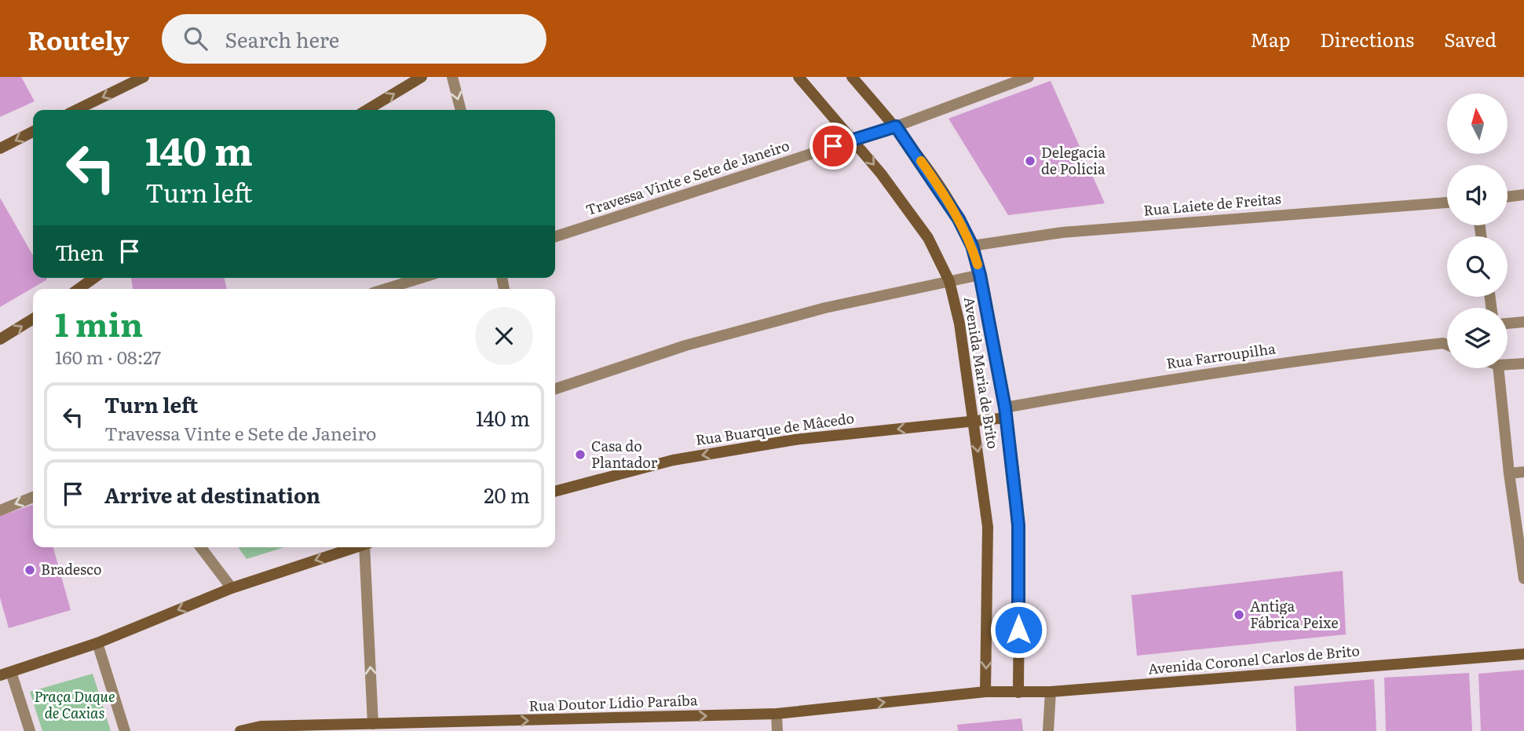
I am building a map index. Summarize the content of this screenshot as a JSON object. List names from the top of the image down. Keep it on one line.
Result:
{"streets":{"main road":["Avenida Maria de Brito","Rua Buarque de Mâcedo","Avenida Coronel Carlos de Brito","Rua Doutor Lídio Paraíba"],"street":["Travessa Vinte e Sete de Janeiro","Rua Laiete de Freitas","Rua Farroupilha"]},"crossings":[["Travessa Vinte e Sete de Janeiro","Avenida Maria de Brito"],["Rua Laiete de Freitas","Avenida Maria de Brito"],["Rua Farroupilha","Avenida Maria de Brito"],["Rua Farroupilha","Rua Buarque de Mâcedo"],["Avenida Maria de Brito","Rua Buarque de Mâcedo"],["Avenida Maria de Brito","Avenida Coronel Carlos de Brito"],["Avenida Maria de Brito","Rua Doutor Lídio Paraíba"],["Avenida Coronel Carlos de Brito","Rua Doutor Lídio Paraíba"]],"one_way":["Rua Buarque de Mâcedo","Rua Doutor Lídio Paraíba"],"parks":["Praça Duque de Caxias"],"places":["Delegacia de Polícia","Casa do Plantador","Bradesco","Antiga Fábrica Peixe"],"north":"top","page":{"header":"Routely","search":"Search here","nav":["Map","Directions","Saved"],"turn":["140 m","Turn left"],"then":"Then","heading":["1 min","160 m · 08:27"],"list":[{"name":"Turn left","note":"Travessa Vinte e Sete de Janeiro","value":"140 m"},{"name":"Arrive at destination","value":"20 m"}]}}
